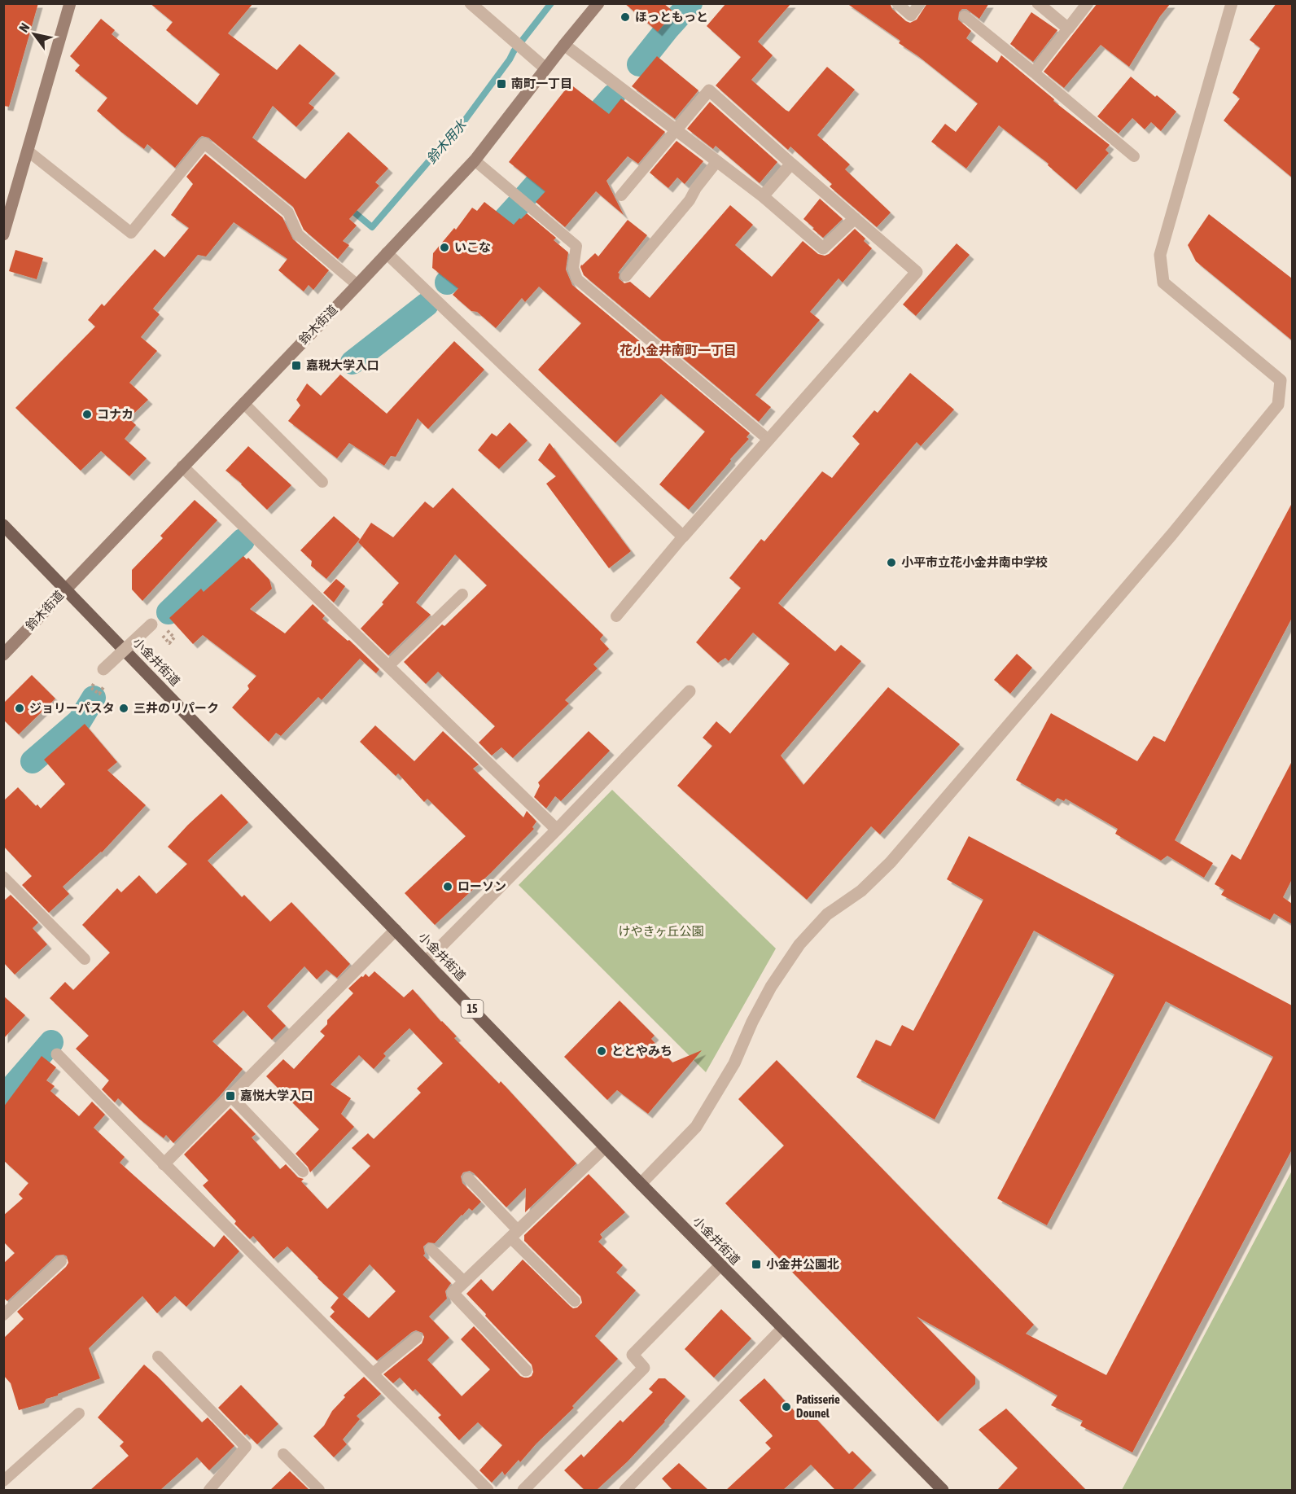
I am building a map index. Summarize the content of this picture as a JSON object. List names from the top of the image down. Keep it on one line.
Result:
{"streets":{"main road":["小金井街道","15"],"street":["鈴木街道"]},"crossings":[["鈴木街道","小金井街道"]],"districts":["花小金井南町一丁目"],"water":["鈴木用水"],"parks":["けやきヶ丘公園"],"places":{"other":["ほっともっと","いこな","コナカ","小平市立花小金井南中学校","ジョリーパスタ","三井のリパーク","ローソン","ととやみち","Patisserie Dounel"],"transit":["南町一丁目","嘉税大学入口","嘉悦大学入口","小金井公園北"]},"north":"top left"}
